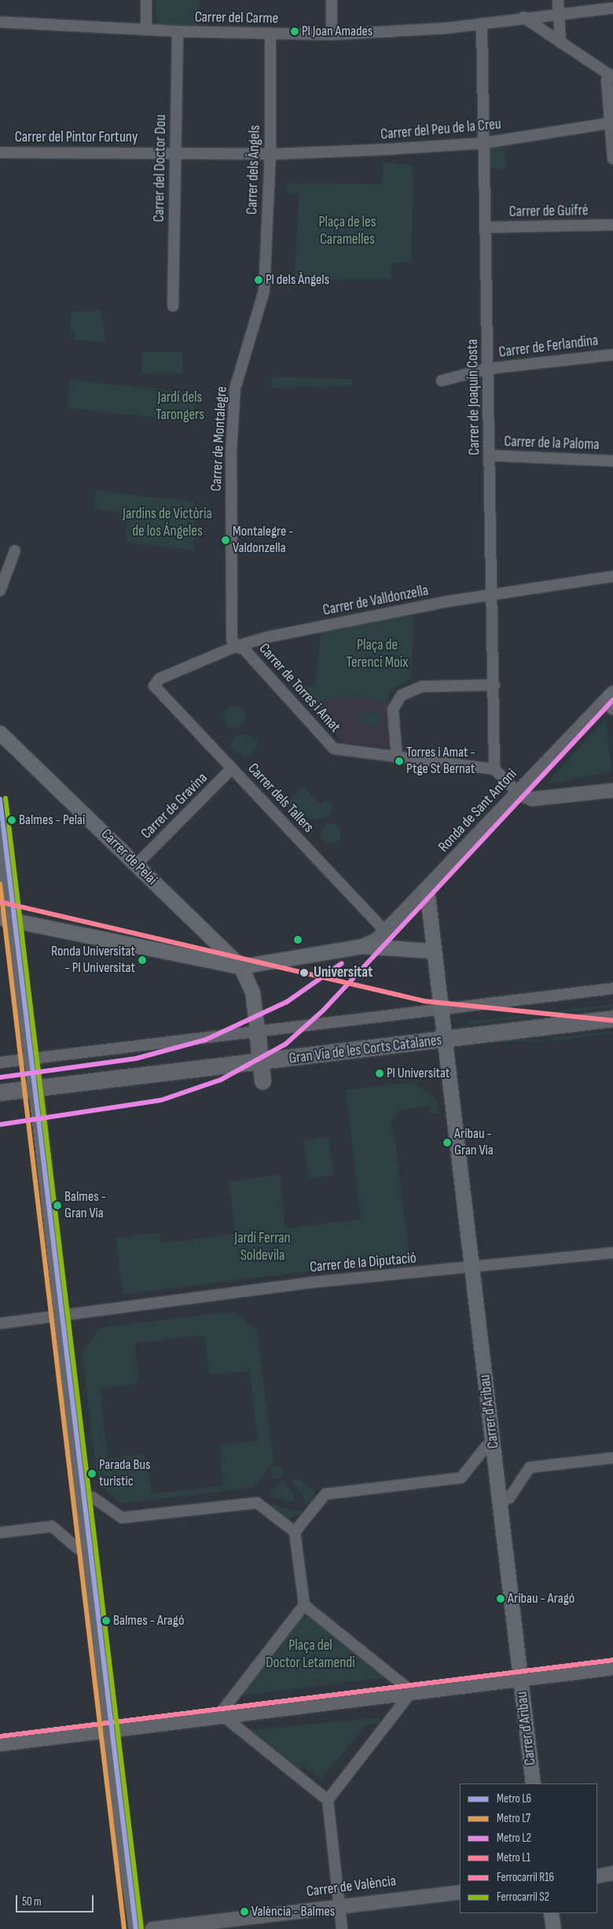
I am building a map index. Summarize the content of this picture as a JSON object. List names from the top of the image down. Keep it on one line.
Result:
{"streets":{"main road":["Carrer de Pelai","Gran Via de les Corts Catalanes","Carrer d'Aribau"],"street":["Carrer del Carme","Carrer del Peu de la Creu","Carrer del Pintor Fortuny","Carrer del Doctor Dou","Carrer dels Àngels","Carrer de Guifré","Carrer de Ferlandina","Carrer de Joaquín Costa","Carrer de Montalegre","Carrer de la Paloma","Carrer de Valldonzella","Carrer de Torres i Amat","Carrer dels Tallers","Carrer de Gravina","Ronda de Sant Antoni","Carrer de la Diputació","Carrer de València"]},"crossings":[["Carrer del Carme","Carrer del Doctor Dou"],["Carrer del Carme","Carrer dels Àngels"],["Carrer del Carme","Carrer de Joaquín Costa"],["Carrer del Peu de la Creu","Carrer del Pintor Fortuny"],["Carrer del Peu de la Creu","Carrer dels Àngels"],["Carrer del Peu de la Creu","Carrer de Joaquín Costa"],["Carrer del Pintor Fortuny","Carrer del Doctor Dou"],["Carrer del Pintor Fortuny","Carrer dels Àngels"],["Carrer dels Àngels","Carrer de Montalegre"],["Carrer de Guifré","Carrer de Joaquín Costa"],["Carrer de Ferlandina","Carrer de Joaquín Costa"],["Carrer de Joaquín Costa","Carrer de la Paloma"],["Carrer de Joaquín Costa","Carrer de Valldonzella"],["Carrer de Joaquín Costa","Carrer de Torres i Amat"],["Carrer de Montalegre","Carrer de Valldonzella"],["Carrer de Montalegre","Carrer de Torres i Amat"],["Carrer de Valldonzella","Carrer de Torres i Amat"],["Carrer de Valldonzella","Carrer dels Tallers"],["Carrer dels Tallers","Carrer de Gravina"],["Carrer dels Tallers","Ronda de Sant Antoni"],["Carrer de Gravina","Carrer de Pelai"],["Ronda de Sant Antoni","Carrer d'Aribau"],["Gran Via de les Corts Catalanes","Carrer d'Aribau"],["Carrer de la Diputació","Carrer d'Aribau"]],"parks":["Plaça de les Caramelles","Jardí dels Tarongers","Jardins de Victòria de los Ángeles","Plaça de Terenci Moix","Jardí Ferran Soldevila","Plaça del Doctor Letamendi"],"places":["Pl Joan Amades","Pl dels Àngels","Montalegre - Valdonzella","Torres i Amat - Ptge St Bernat","Balmes - Pelai","Ronda Universitat - Pl Universitat","Universitat","Pl Universitat","Aribau - Gran Via","Balmes - Gran Via","Parada Bus turistic","Aribau - Aragó","Balmes - Aragó","València - Balmes"],"lines":["metro line L2","rail line S2","metro line L6","metro line L7","metro line L1","rail line R16"],"legend":["Metro L6","Metro L7","Metro L2","Metro L1","Ferrocarril R16","Ferrocarril S2"],"scale_bar":"50 m"}
